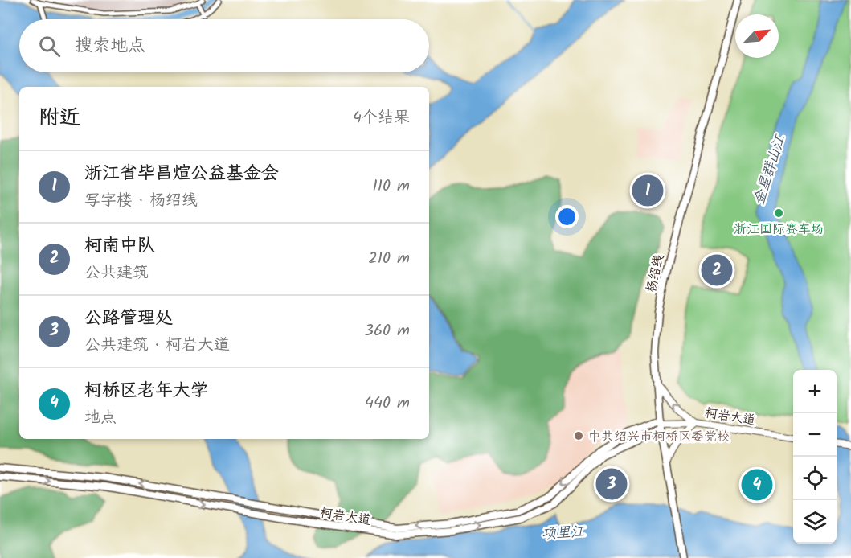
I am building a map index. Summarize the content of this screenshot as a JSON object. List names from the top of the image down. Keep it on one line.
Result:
{"streets":{"main road":["杨绍线","柯岩大道"]},"crossings":[["杨绍线","柯岩大道"]],"water":["金星群山江","项里江"],"places":["浙江国际赛车场","中共绍兴市柯桥区委党校"],"north":"top right","page":{"search":"搜索地点","heading":["附近","4个结果"],"list":[{"mark":"1","name":"浙江省毕昌煊公益基金会","note":"写字楼 · 杨绍线","value":"110 m"},{"mark":"2","name":"柯南中队","note":"公共建筑","value":"210 m"},{"mark":"3","name":"公路管理处","note":"公共建筑 · 柯岩大道","value":"360 m"},{"mark":"4","name":"柯桥区老年大学","note":"地点","value":"440 m"}],"pins":["1","2","3","4"],"map_buttons":["+","−"]}}
